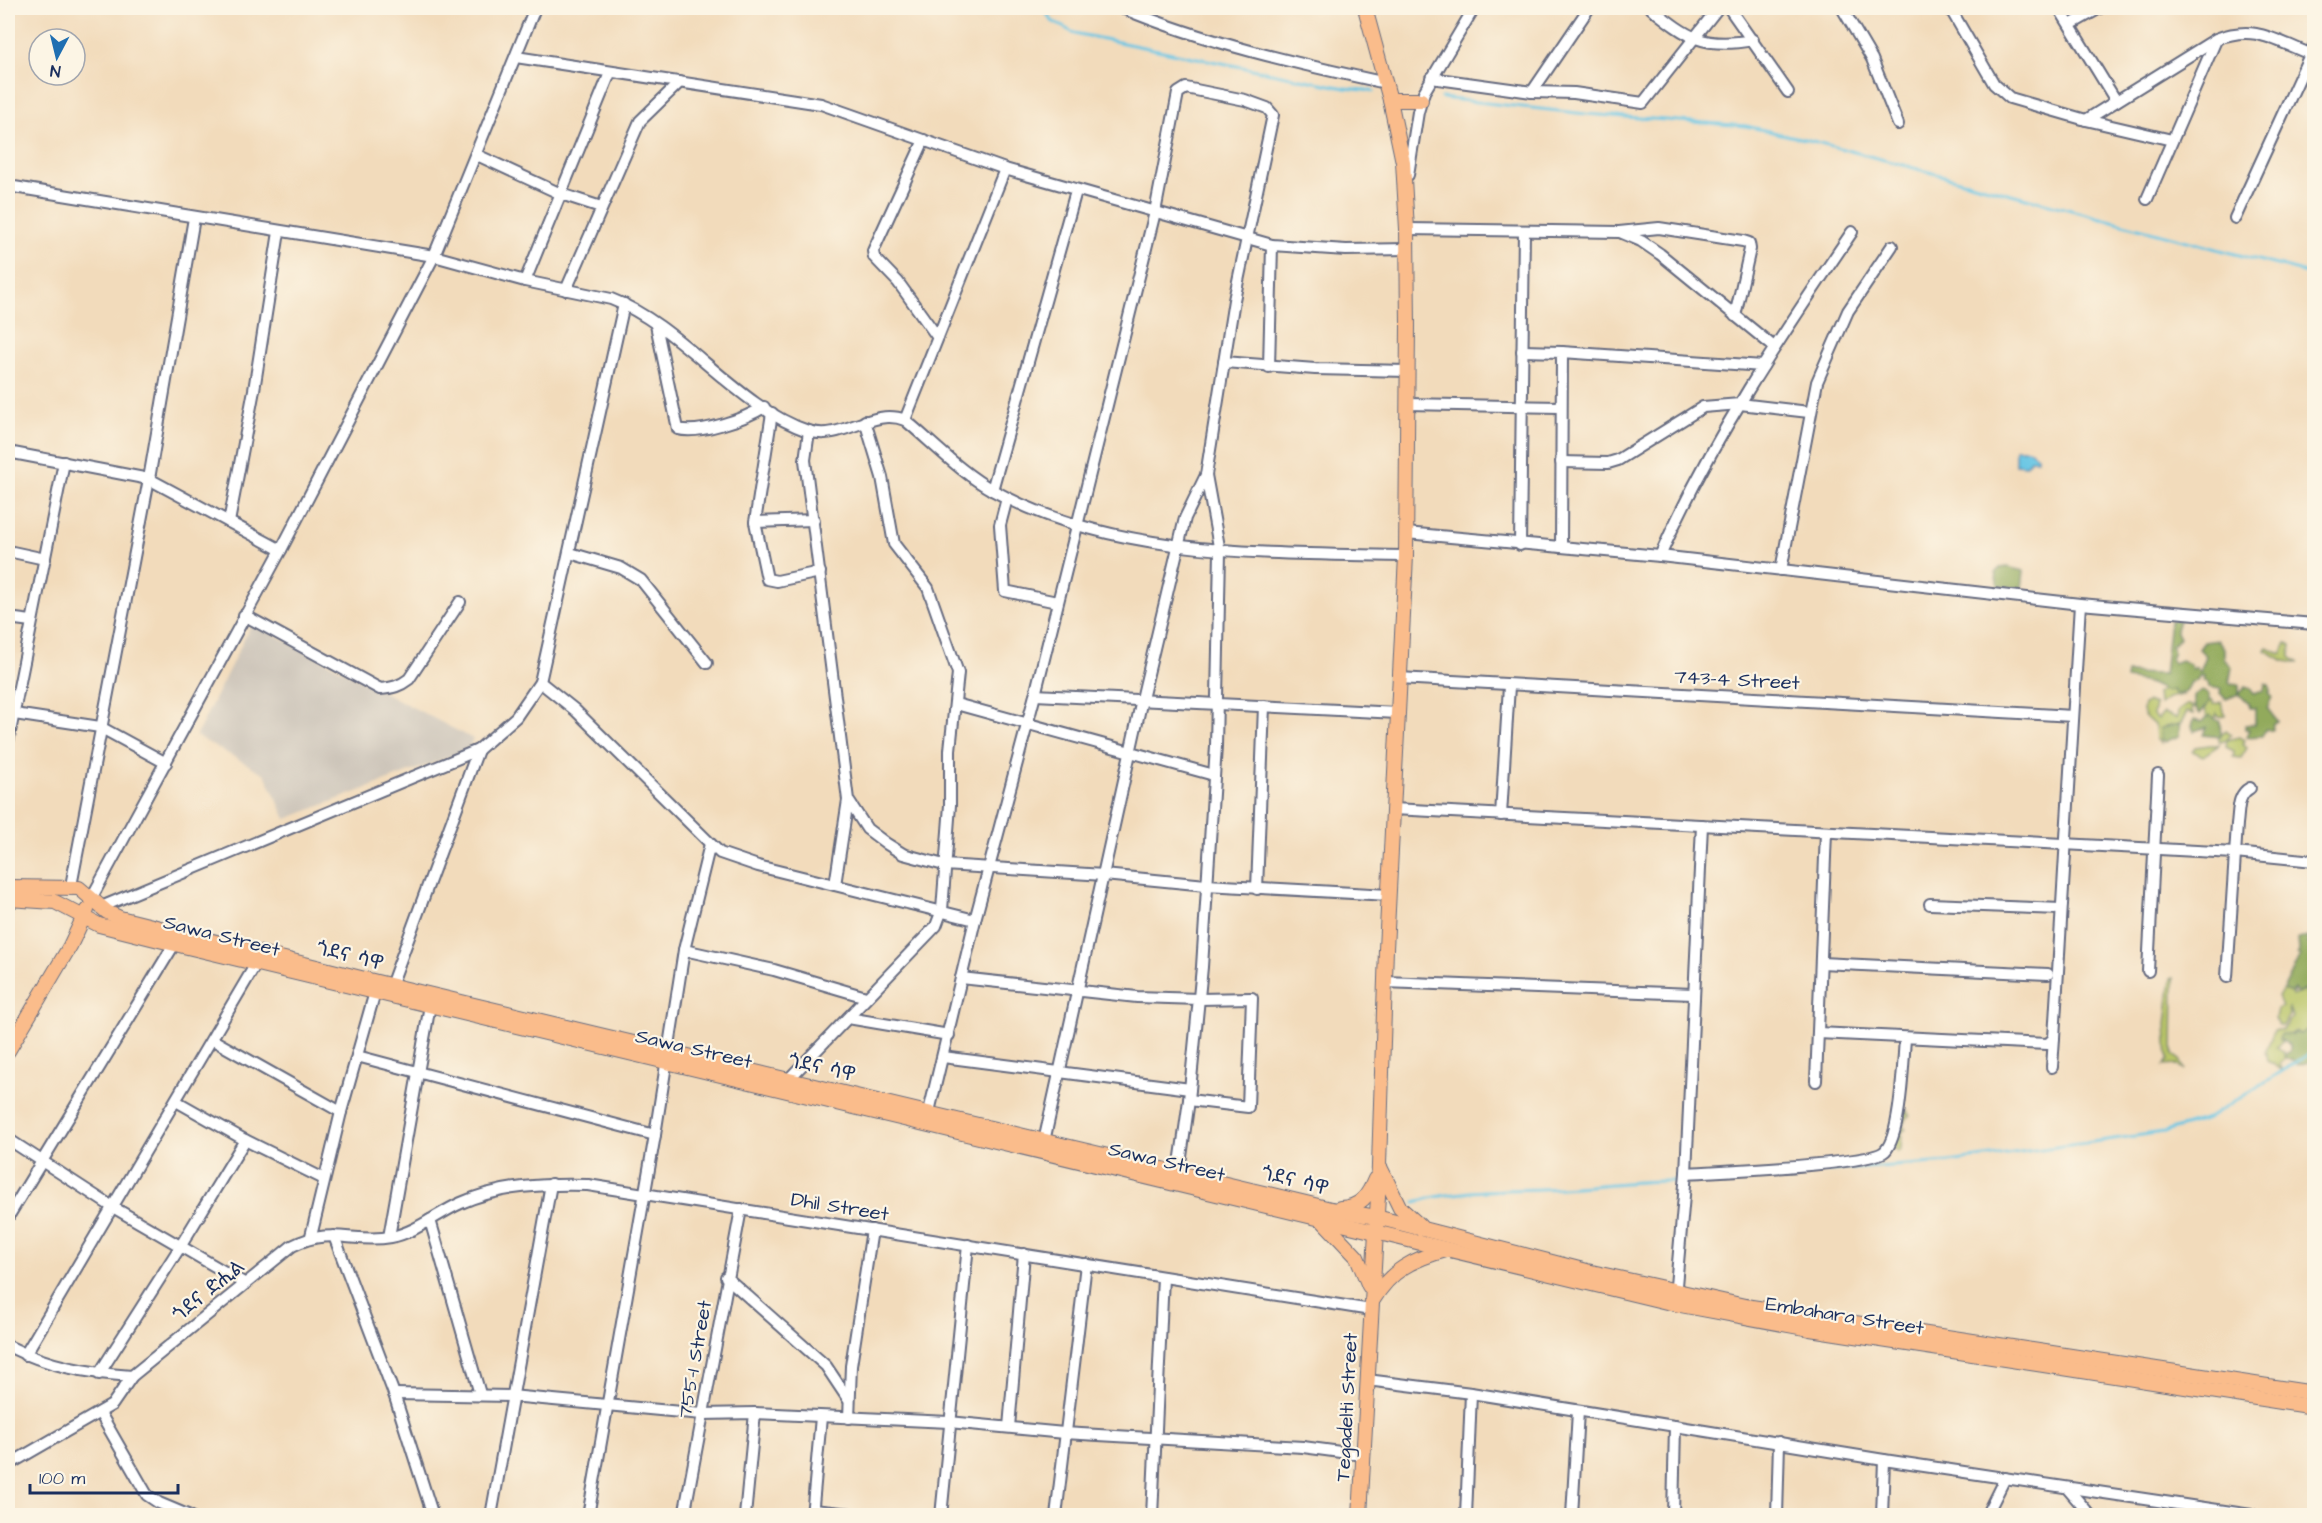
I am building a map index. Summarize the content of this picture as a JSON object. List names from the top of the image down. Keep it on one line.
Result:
{"streets":{"main road":["Sawa Street","ጎደና ሳዋ","Embahara Street","Tegadelti Street"],"street":["743-4 Street","Dhil Street","ጎደና ድሒል","755-1 Street"]},"crossings":[["743-4 Street","Tegadelti Street"],["Sawa Street","ጎደና ሳዋ"],["Sawa Street","Embahara Street"],["Sawa Street","Tegadelti Street"],["ጎደና ሳዋ","Embahara Street"],["ጎደና ሳዋ","Tegadelti Street"],["Dhil Street","ጎደና ድሒል"],["Dhil Street","755-1 Street"],["Dhil Street","Tegadelti Street"],["Embahara Street","Tegadelti Street"]],"scale_bar":"100 m","north":"bottom"}
